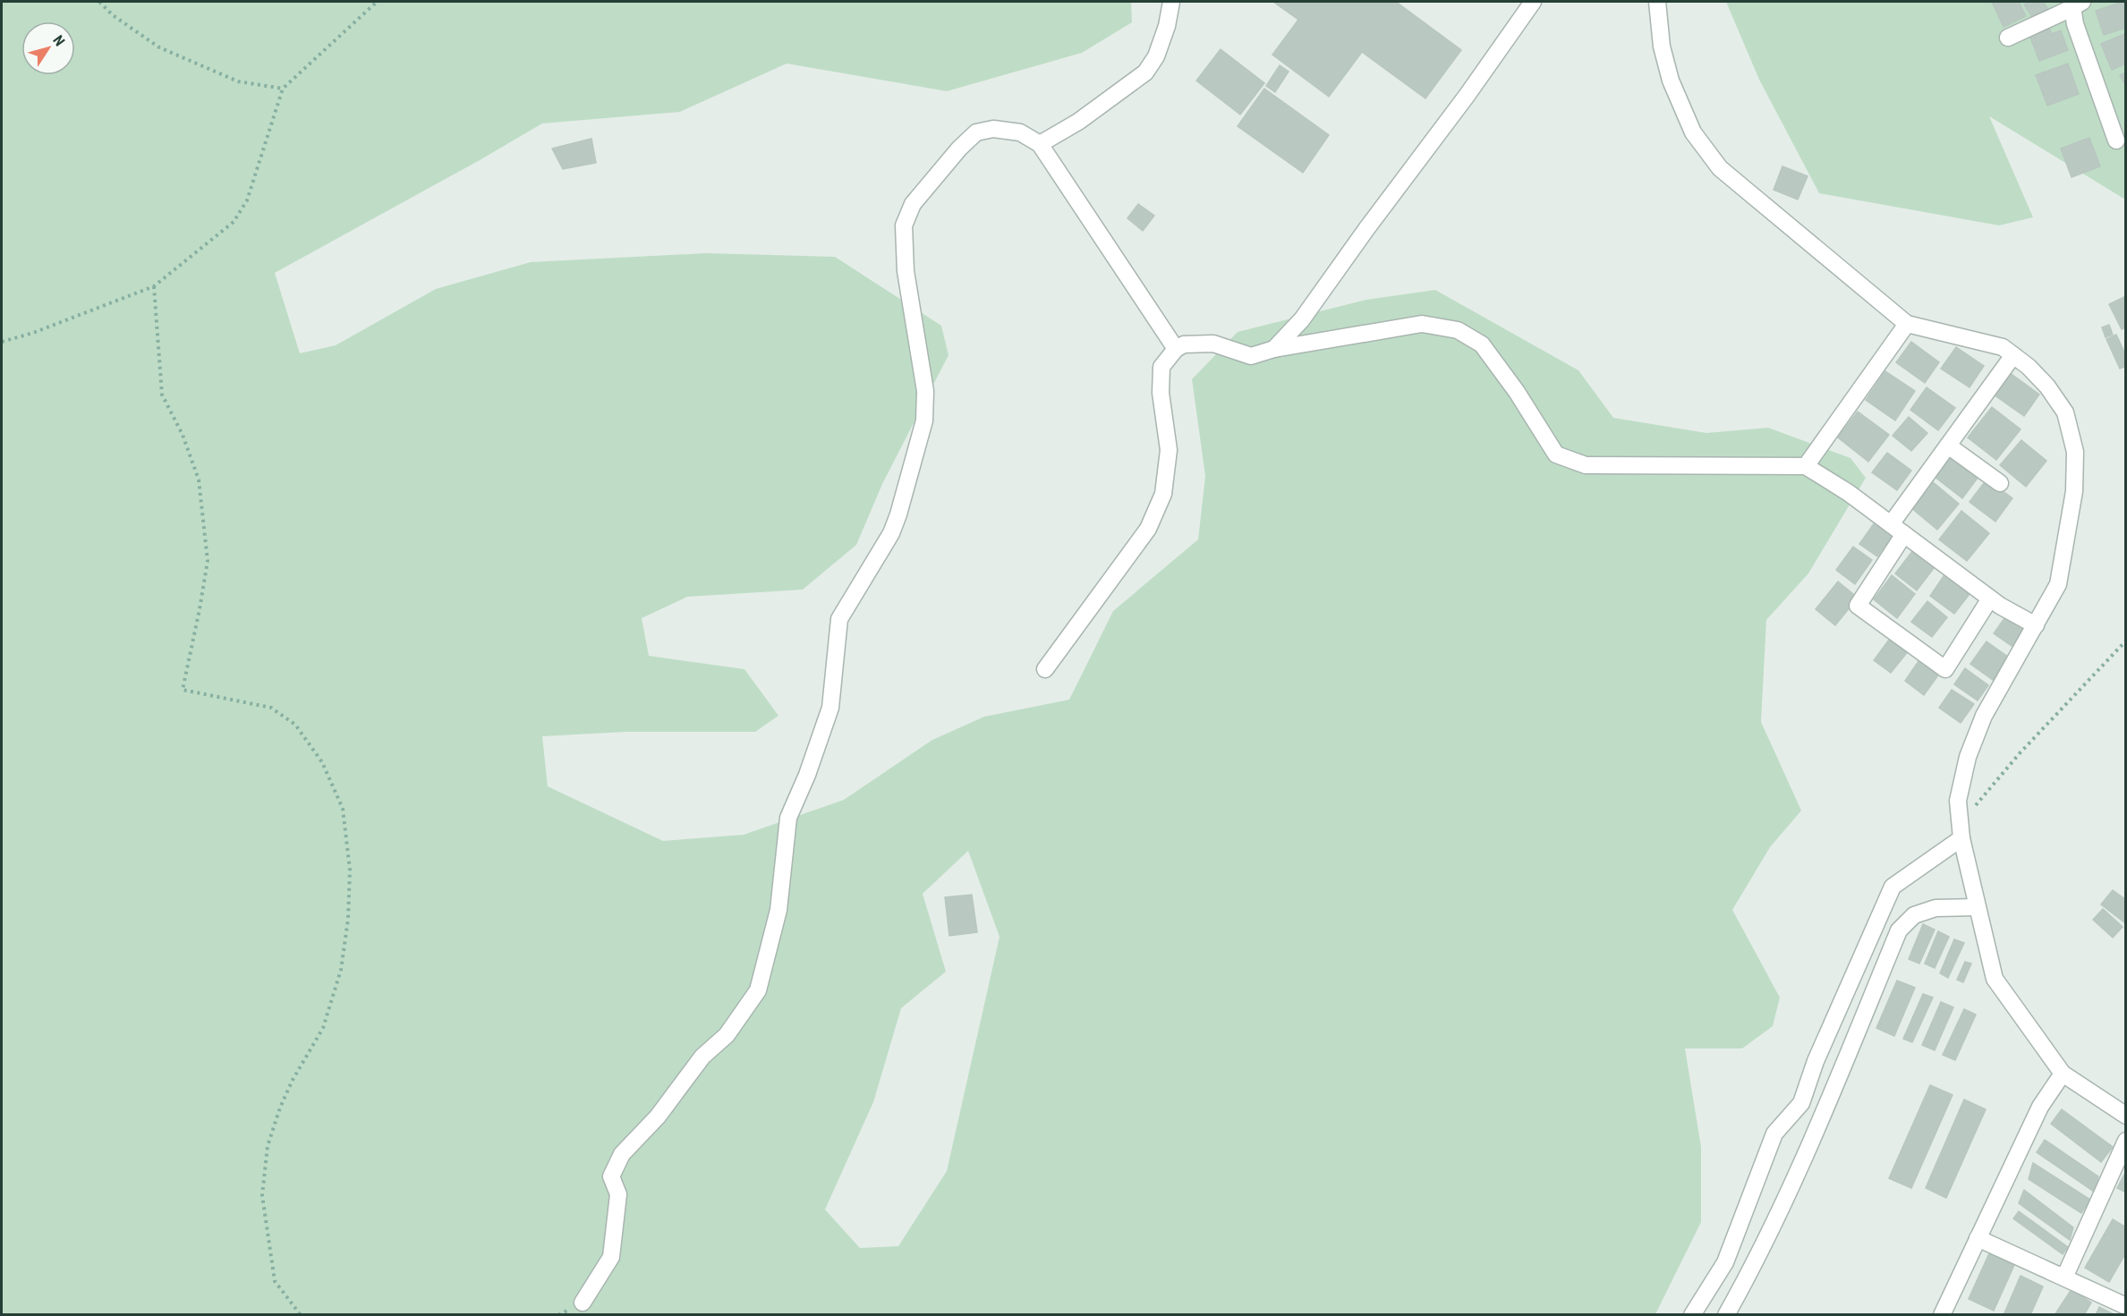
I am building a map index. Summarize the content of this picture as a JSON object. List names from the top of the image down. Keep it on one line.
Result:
{"north":"top right"}
